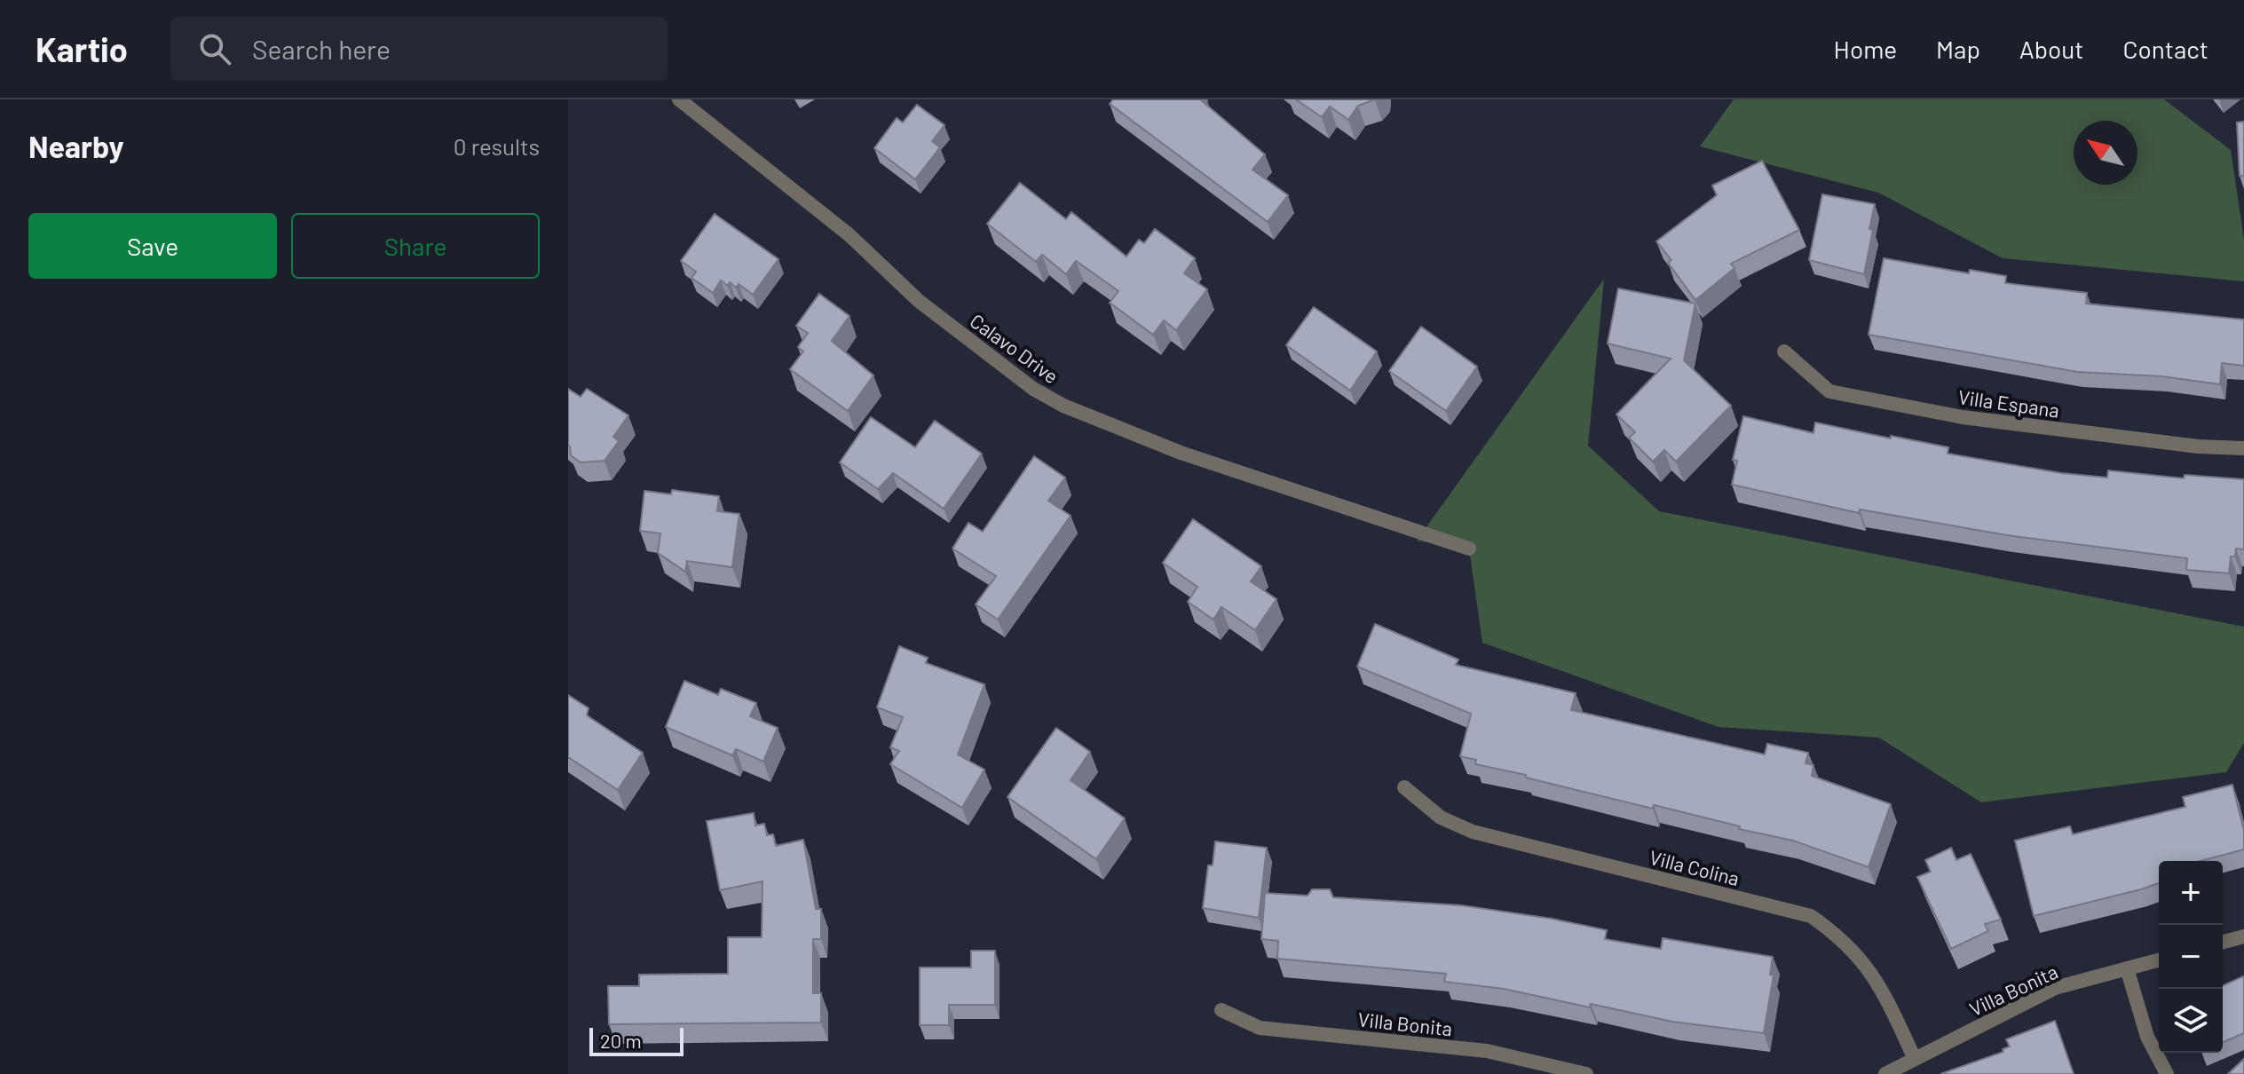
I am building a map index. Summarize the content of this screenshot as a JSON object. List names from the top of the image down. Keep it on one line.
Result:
{"streets":{"street":["Calavo Drive","Villa Espana","Villa Colina","Villa Bonita"]},"crossings":[["Villa Colina","Villa Bonita"]],"scale_bar":"20 m","north":"top left","page":{"header":"Kartio","search":"Search here","nav":["Home","Map","About","Contact"],"heading":["Nearby","0 results"],"buttons":["Save","Share"],"map_buttons":["+","−"],"scale":"20 m"}}
